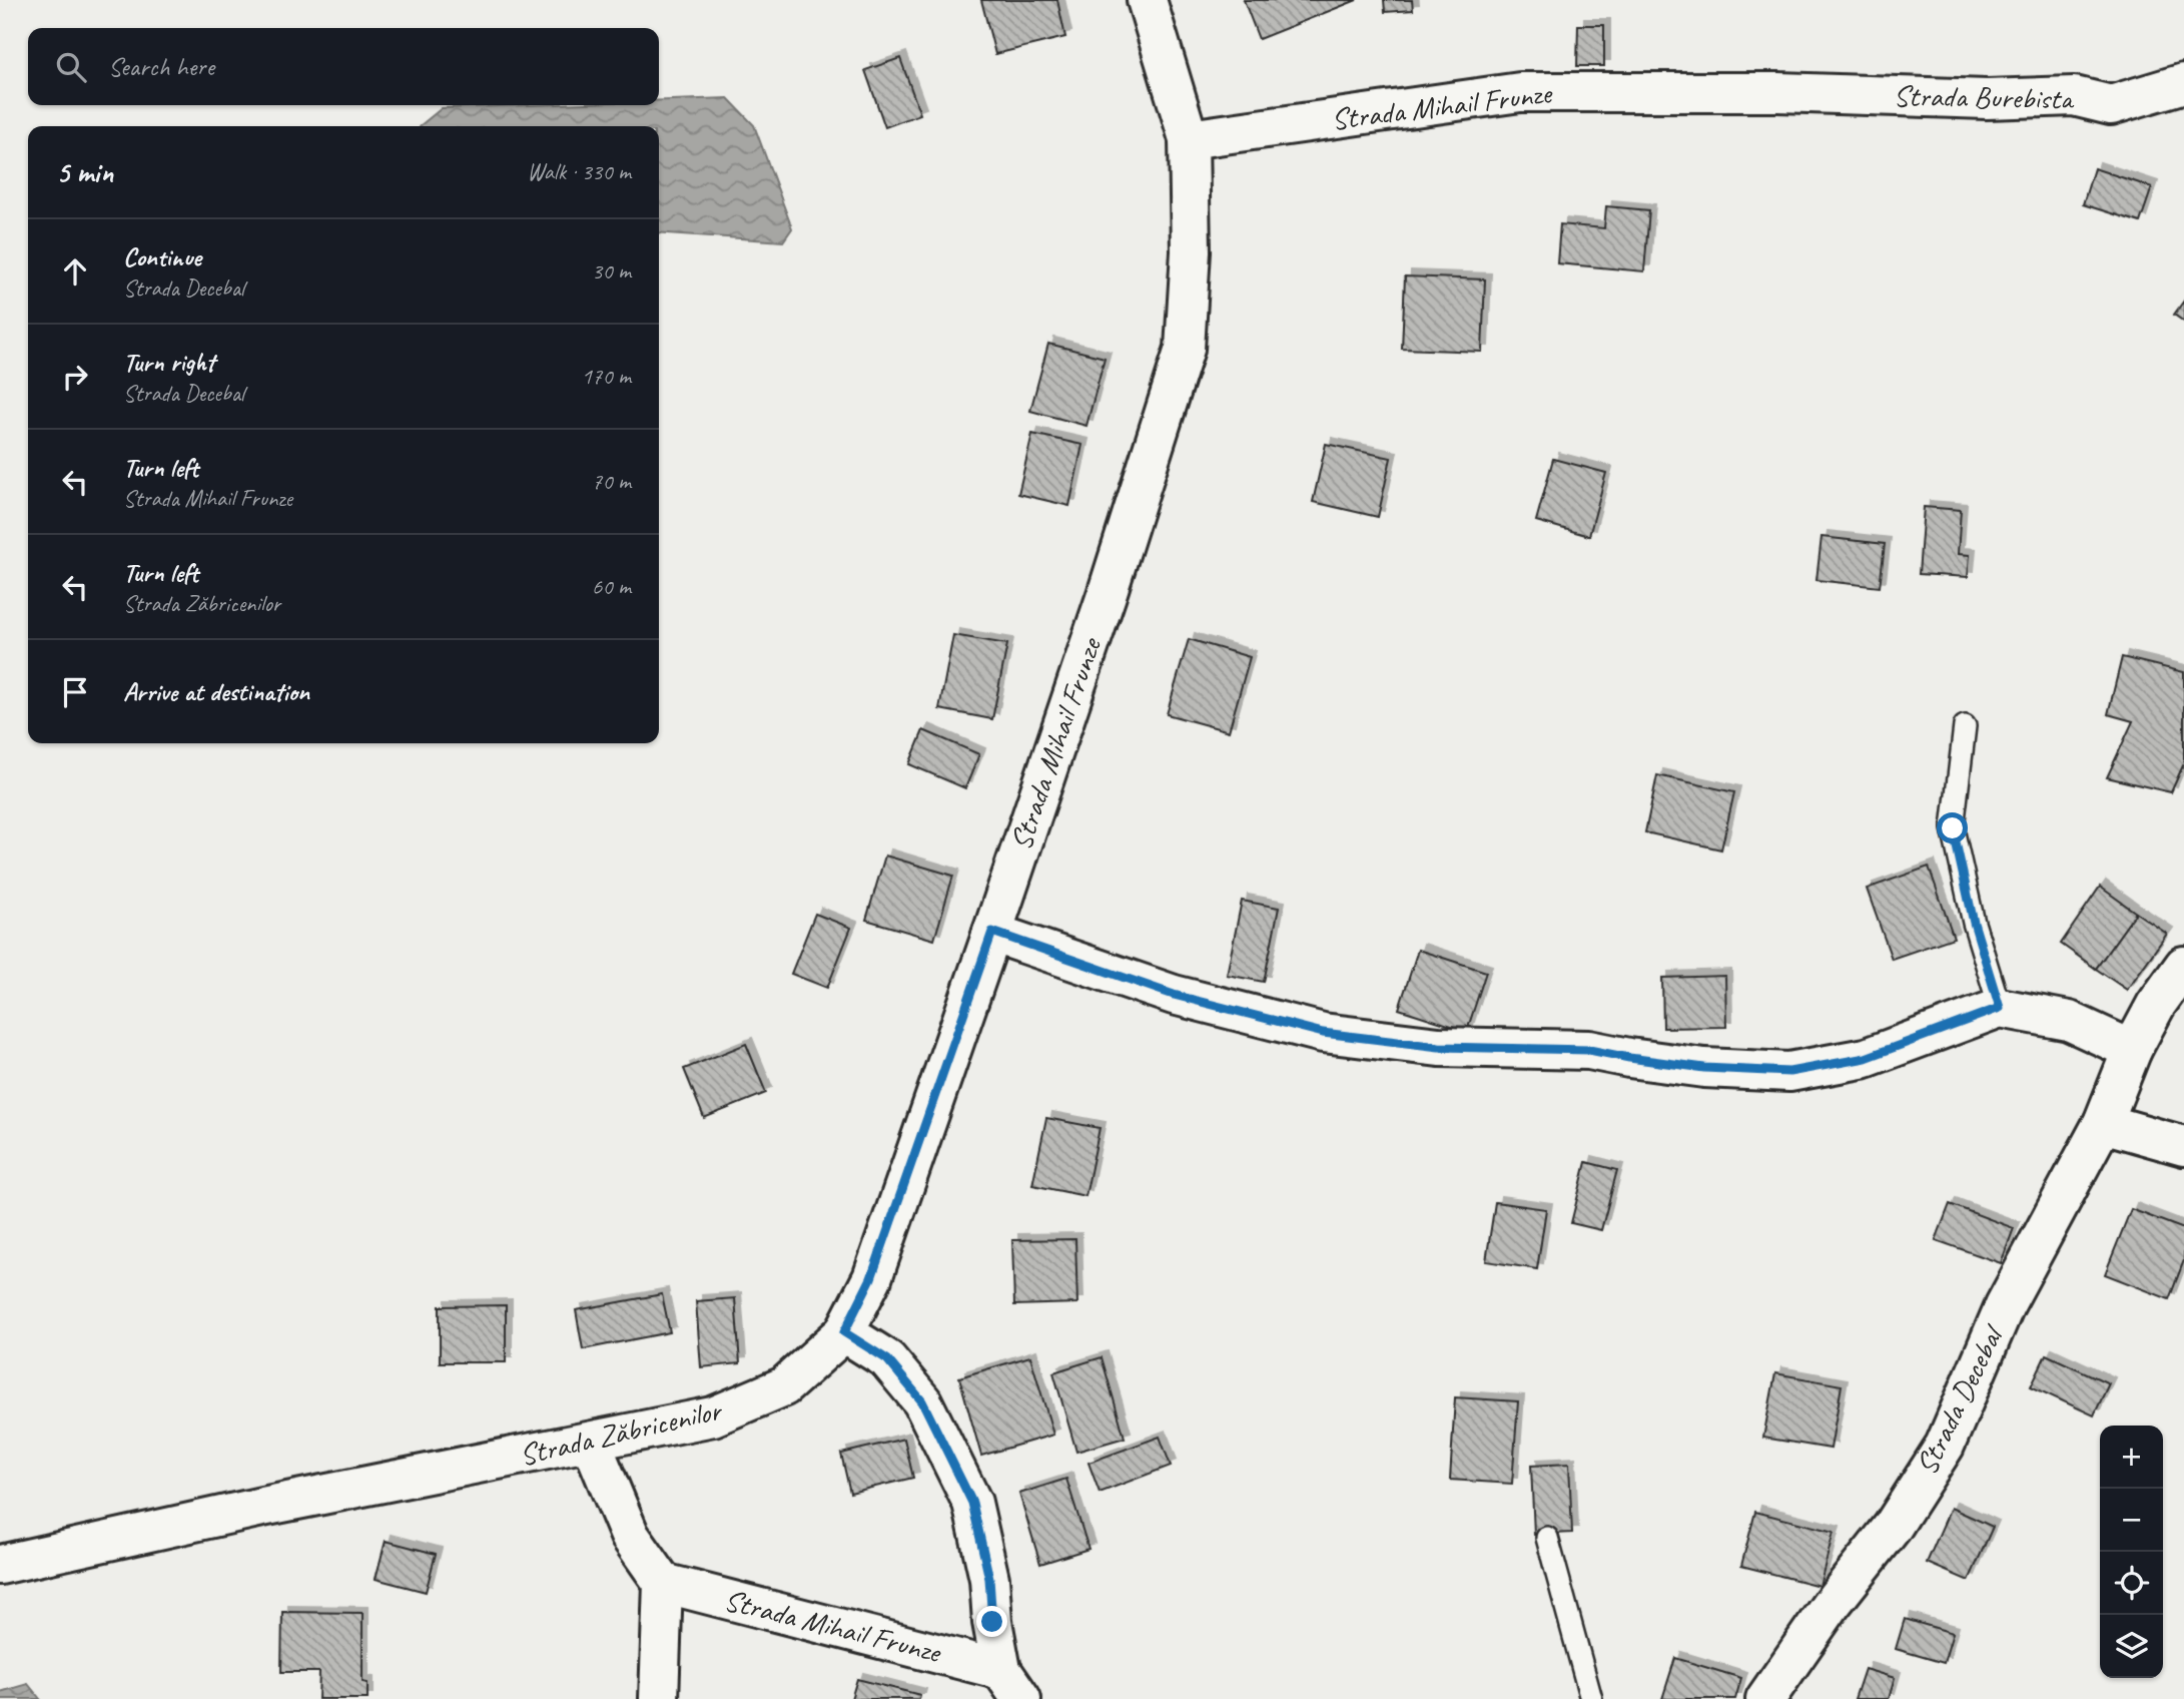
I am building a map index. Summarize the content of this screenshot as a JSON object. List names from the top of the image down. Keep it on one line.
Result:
{"streets":{"street":["Strada Burebista","Strada Mihail Frunze","Strada Decebal","Strada Zăbricenilor"]},"crossings":[["Strada Burebista","Strada Mihail Frunze"],["Strada Mihail Frunze","Strada Zăbricenilor"]],"page":{"search":"Search here","heading":["5 min","Walk · 330 m"],"list":[["Continue","Strada Decebal","30 m"],["Turn right","Strada Decebal","170 m"],["Turn left","Strada Mihail Frunze","70 m"],["Turn left","Strada Zăbricenilor","60 m"],"Arrive at destination"],"map_buttons":["+","−"]}}
